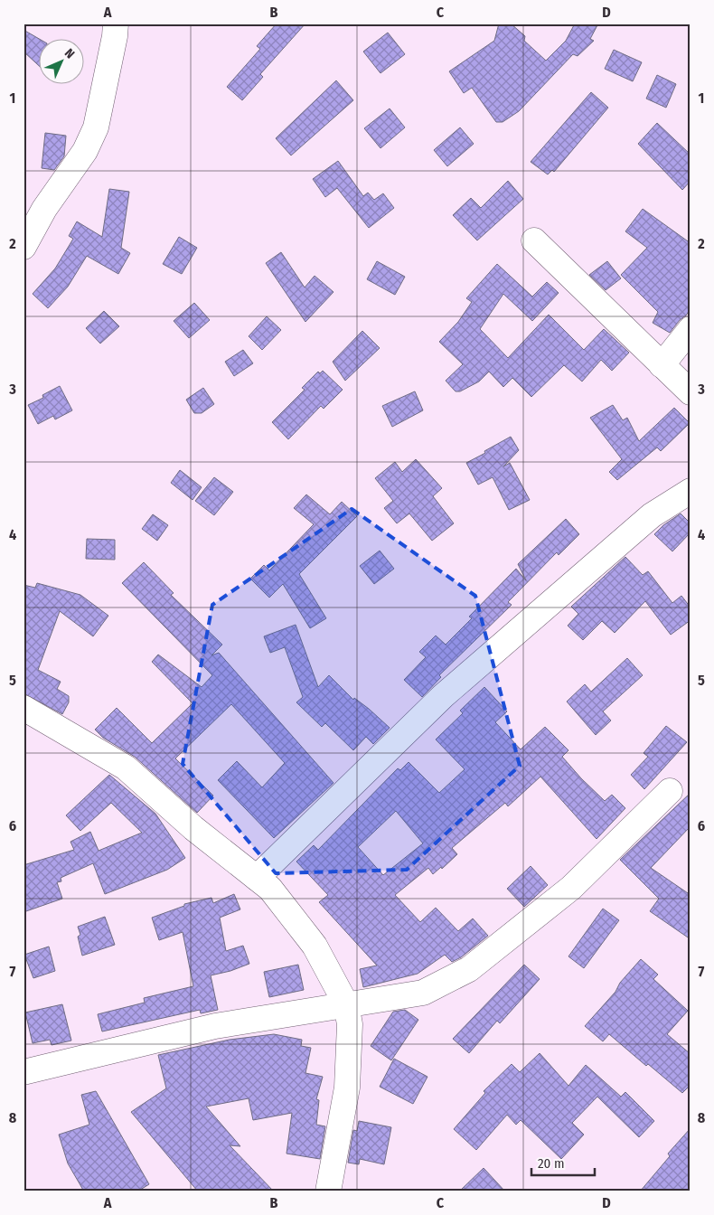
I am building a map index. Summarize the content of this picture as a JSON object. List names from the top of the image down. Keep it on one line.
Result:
{"scale_bar":"20 m","north":"top right","grid":{"columns":["A","B","C","D"],"rows":["1","2","3","4","5","6","7","8"]}}
